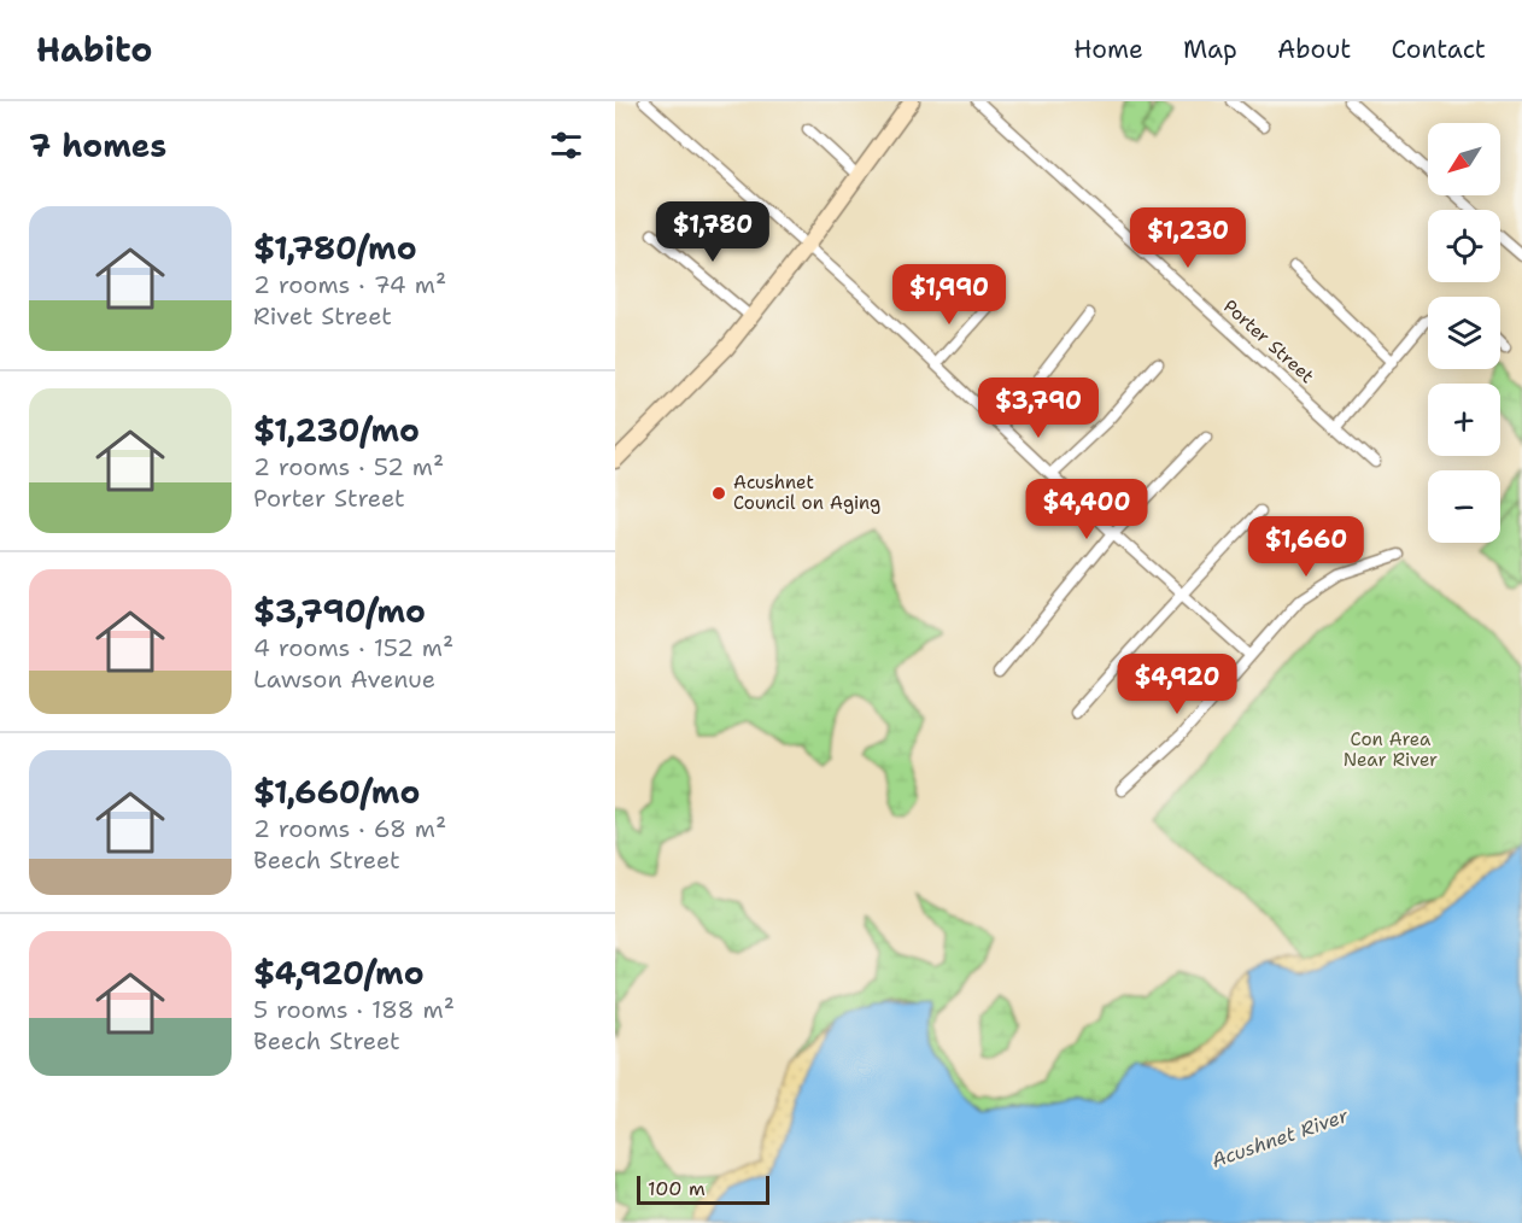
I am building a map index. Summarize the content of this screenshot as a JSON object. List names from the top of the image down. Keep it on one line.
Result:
{"streets":{"street":["Porter Street"]},"water":["Acushnet River"],"parks":["Con Area Near River"],"places":["Acushnet Council on Aging"],"scale_bar":"100 m","north":"bottom left","page":{"header":"Habito","nav":["Home","Map","About","Contact"],"heading":"7 homes","map_buttons":["+","−"],"list":[{"name":"$1,780/mo","note":"2 rooms · 74 m² · Rivet Street"},{"name":"$1,230/mo","note":"2 rooms · 52 m² · Porter Street"},{"name":"$3,790/mo","note":"4 rooms · 152 m² · Lawson Avenue"},{"name":"$1,660/mo","note":"2 rooms · 68 m² · Beech Street"},{"name":"$4,920/mo","note":"5 rooms · 188 m² · Beech Street"}],"price":["$1,780","$1,230","$1,990","$3,790","$4,400","$1,660","$4,920"],"scale":"100 m"}}
